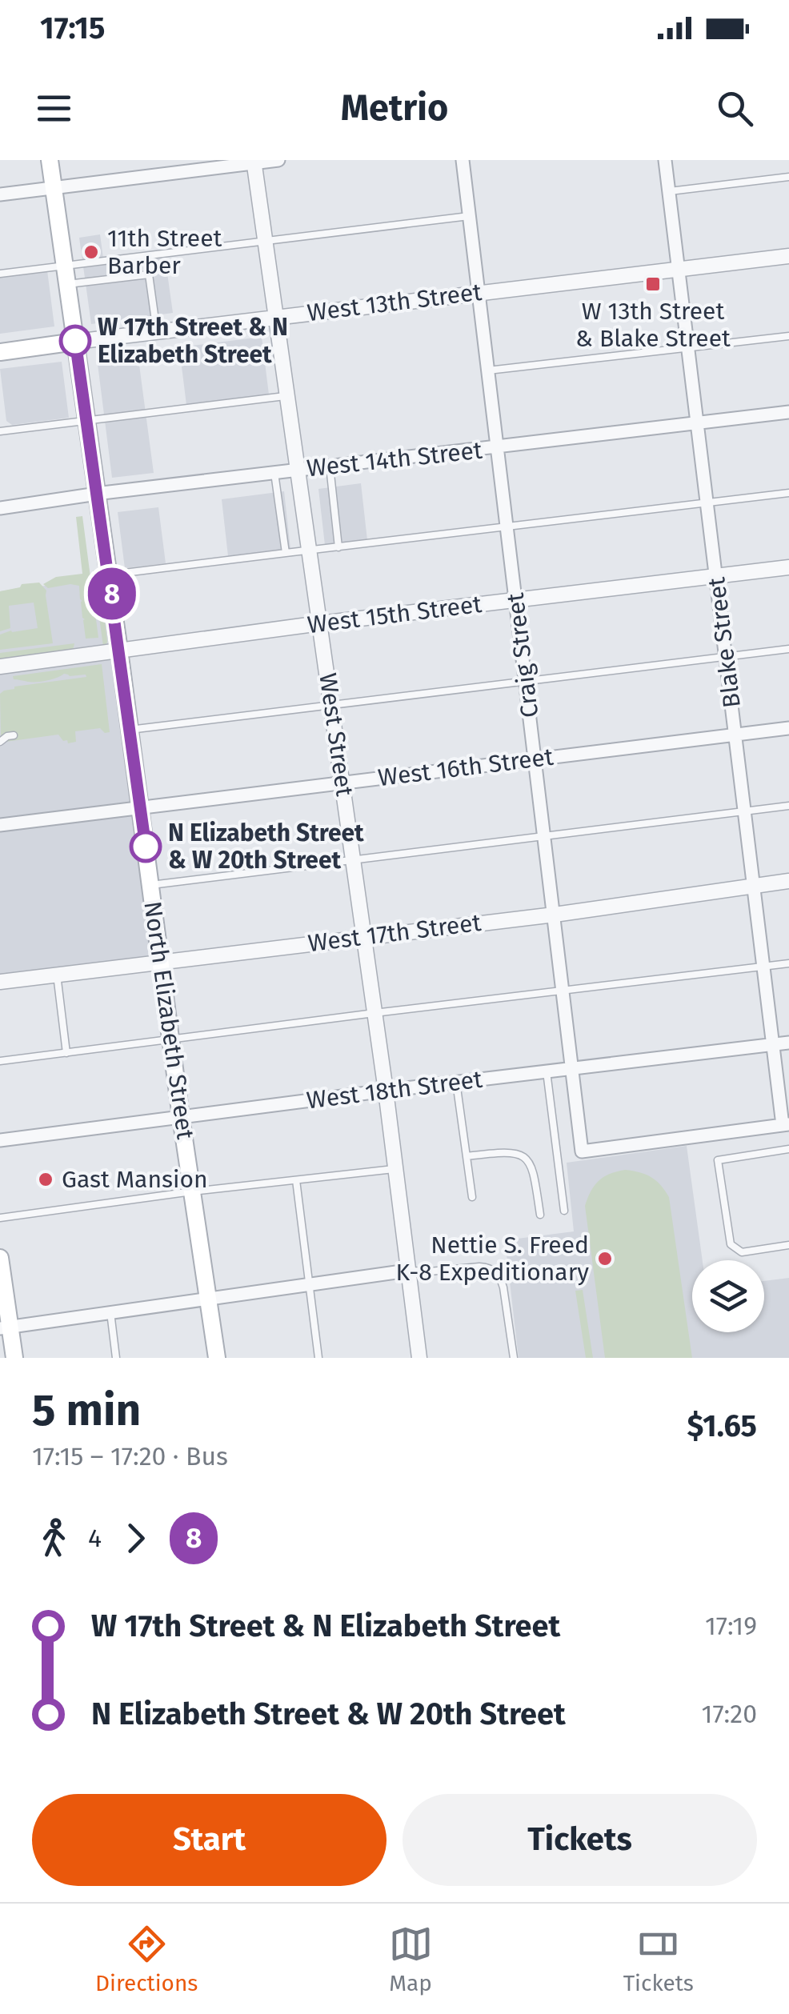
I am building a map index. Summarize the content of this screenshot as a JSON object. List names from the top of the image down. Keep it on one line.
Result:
{"streets":{"main road":["West 13th Street","North Elizabeth Street"],"street":["West 14th Street","West 15th Street","Blake Street","Craig Street","West Street","West 16th Street","West 17th Street","West 18th Street"]},"crossings":[["West 13th Street","Blake Street"],["West 13th Street","Craig Street"],["West 13th Street","West Street"],["West 13th Street","North Elizabeth Street"],["West 14th Street","Blake Street"],["West 14th Street","Craig Street"],["West 14th Street","West Street"],["West 14th Street","North Elizabeth Street"],["West 15th Street","Blake Street"],["West 15th Street","Craig Street"],["West 15th Street","West Street"],["West 15th Street","North Elizabeth Street"],["Blake Street","Craig Street"],["Blake Street","West 16th Street"],["Blake Street","West 17th Street"],["Blake Street","West 18th Street"],["Craig Street","West 16th Street"],["Craig Street","West 17th Street"],["Craig Street","West 18th Street"],["West Street","West 16th Street"],["West Street","West 17th Street"],["West Street","West 18th Street"],["West 16th Street","North Elizabeth Street"],["West 17th Street","North Elizabeth Street"],["North Elizabeth Street","West 18th Street"]],"places":{"other":["11th Street Barber","W 17th Street & N Elizabeth Street","N Elizabeth Street & W 20th Street","Gast Mansion","Nettie S. Freed K-8 Expeditionary"],"transit":["W 13th Street & Blake Street"]},"lines":["bus line 8"],"page":{"status":"17:15","header":"Metrio","on_map":"8","heading":["5 min","17:15 – 17:20 · Bus","$1.65"],"legs":["4","8"],"list":[{"name":"W 17th Street & N Elizabeth Street","value":"17:19"},{"name":"N Elizabeth Street & W 20th Street","value":"17:20"}],"buttons":["Start","Tickets"],"tabs":["Directions","Map","Tickets"]}}
